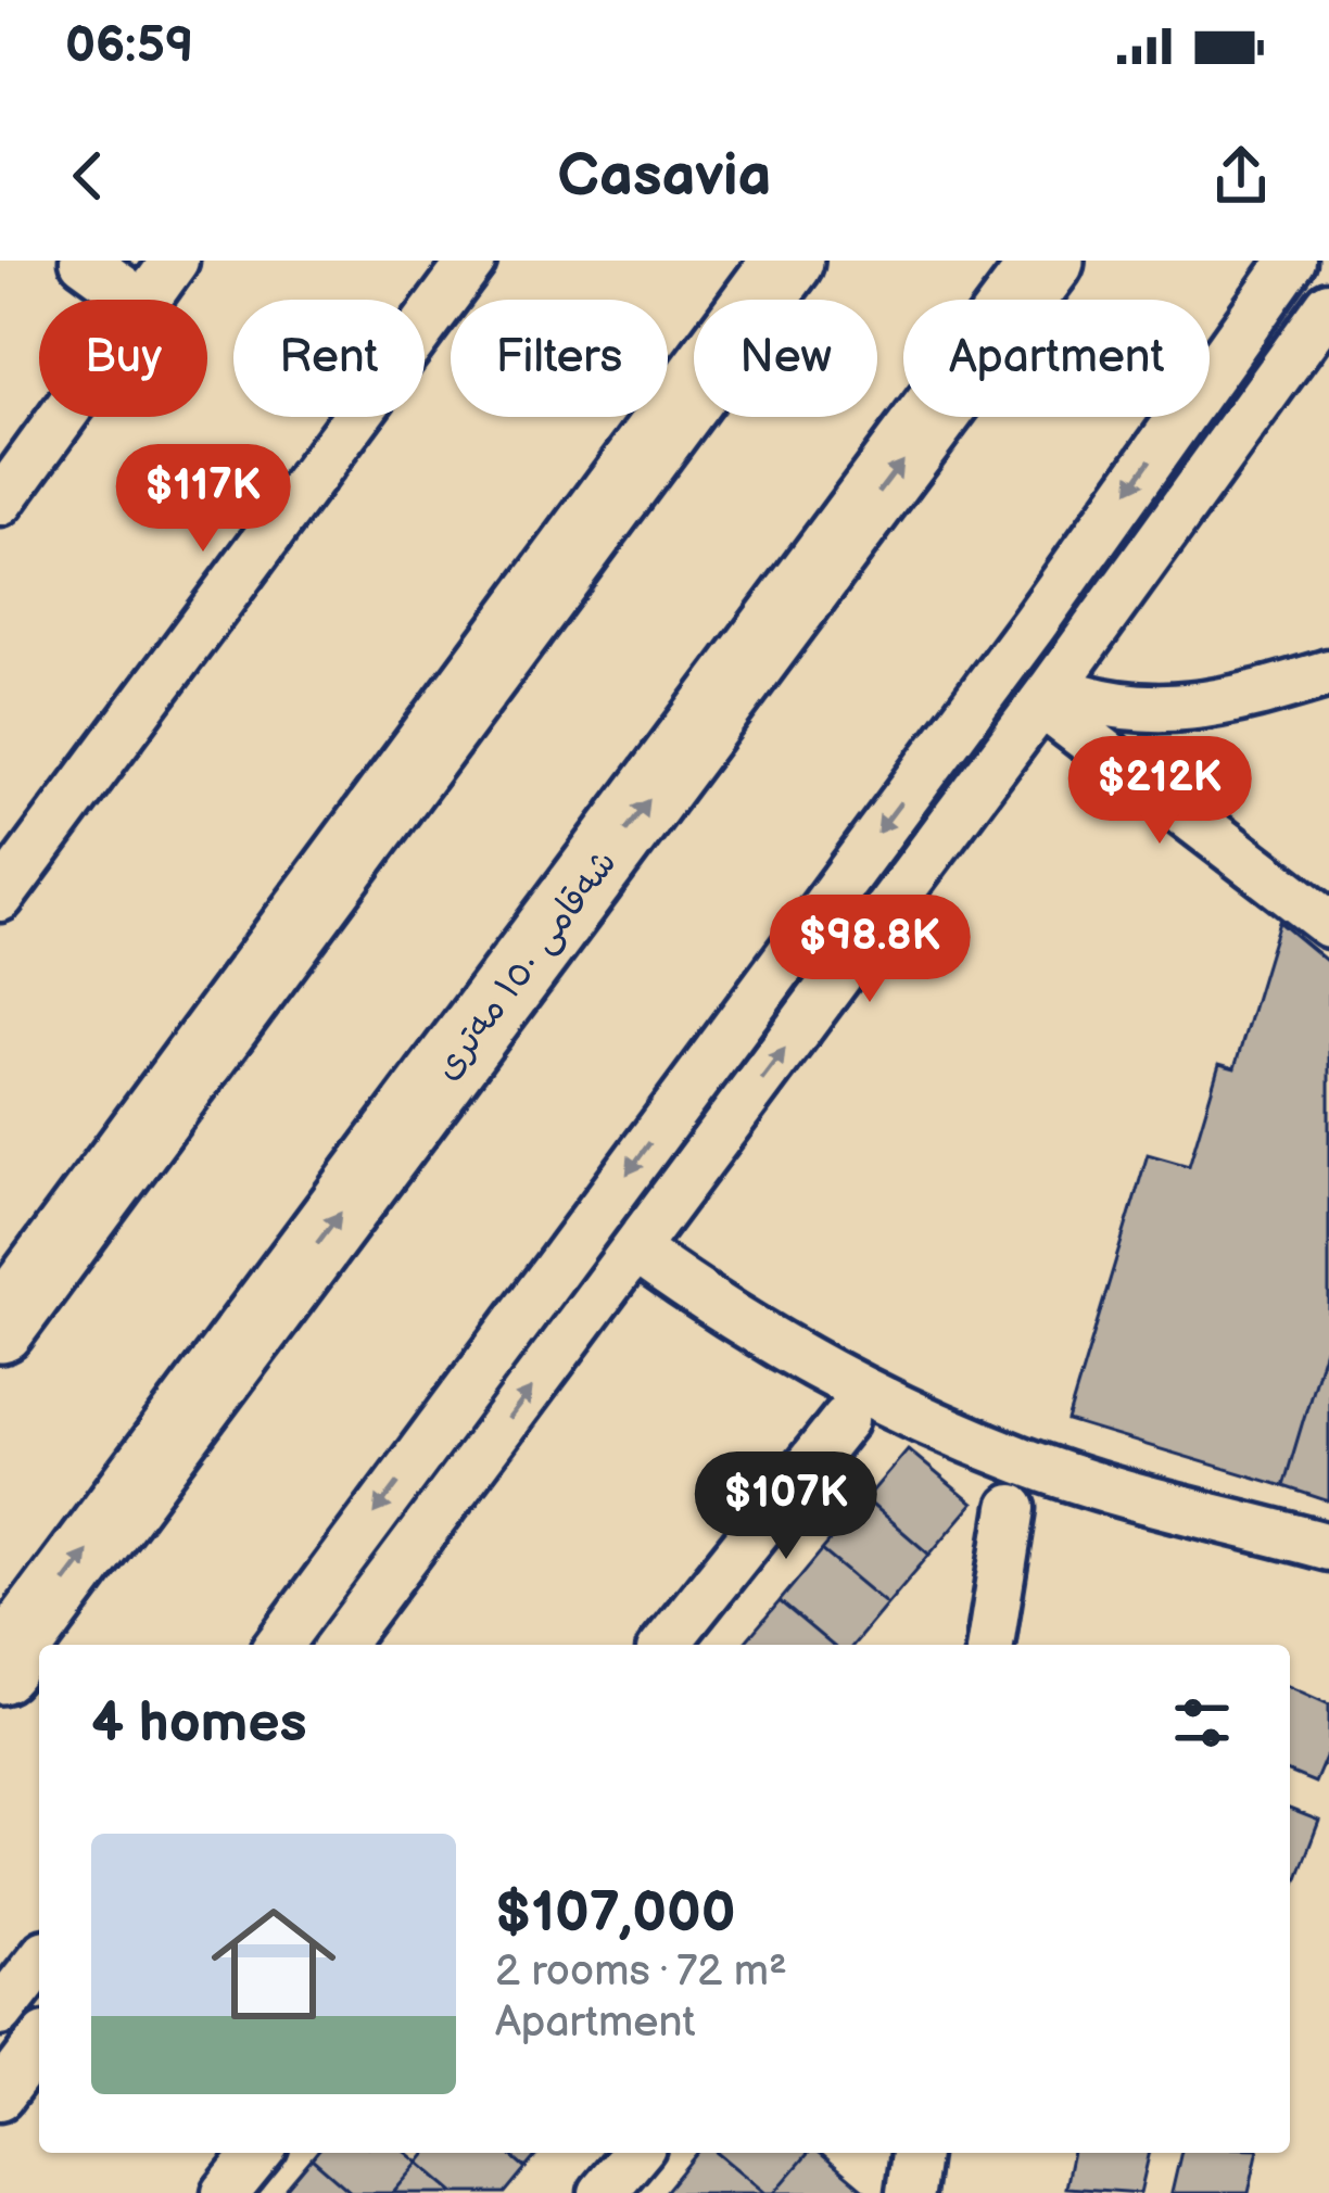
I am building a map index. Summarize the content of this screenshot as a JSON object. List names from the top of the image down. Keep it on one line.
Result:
{"streets":{"highway":["شەقامی ١٥٠ مەتری"]},"page":{"status":"06:59","header":"Casavia","chip":["Buy","Rent","Filters","New","Apartment"],"price":["$117K","$212K","$98.8K","$107K"],"heading":"4 homes","list":[{"name":"$107,000","note":"2 rooms · 72 m² · Apartment"}]}}
